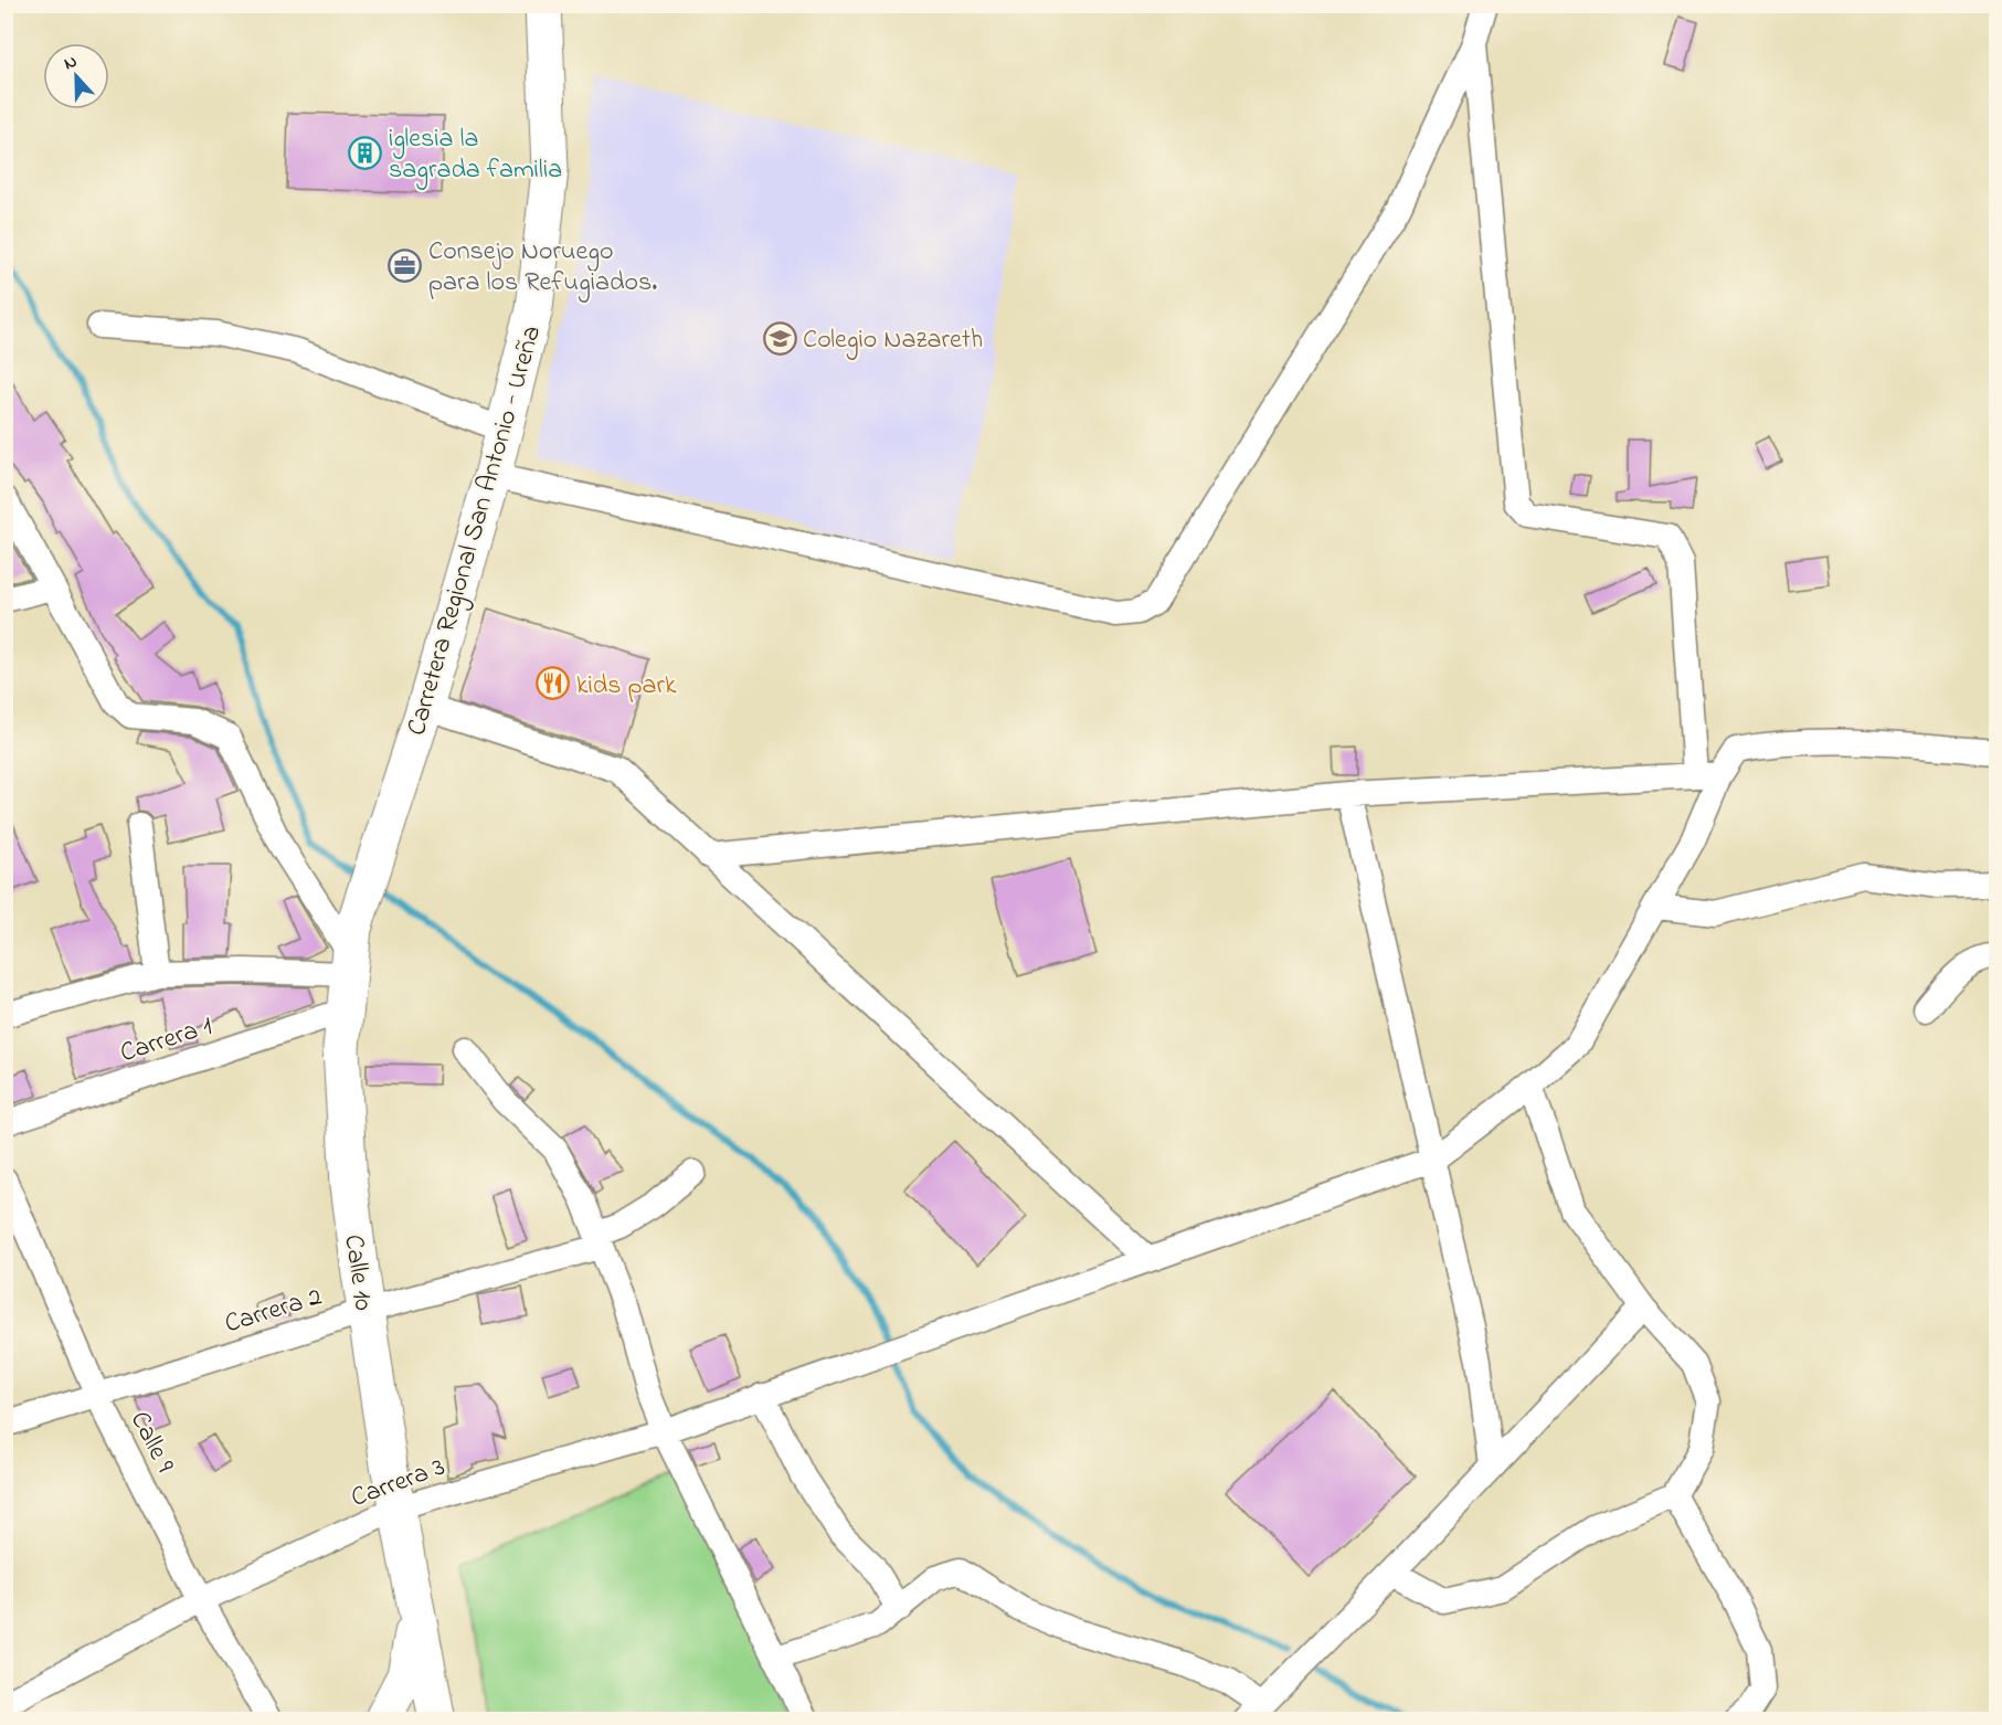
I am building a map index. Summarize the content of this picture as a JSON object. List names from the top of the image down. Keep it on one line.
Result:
{"streets":{"main road":["Carretera Regional San Antonio - Ureña","Calle 10"],"street":["Carrera 1","Carrera 2","Calle 9","Carrera 3"]},"crossings":[["Carretera Regional San Antonio - Ureña","Calle 10"],["Carrera 1","Calle 10"],["Calle 10","Carrera 2"],["Calle 10","Carrera 3"],["Carrera 2","Calle 9"],["Calle 9","Carrera 3"]],"places":{"building":["iglesia la sagrada familia"],"office":["Consejo Noruego para los Refugiados."],"school or university":["Colegio Nazareth"],"restaurant":["kids park"]},"north":"top"}
